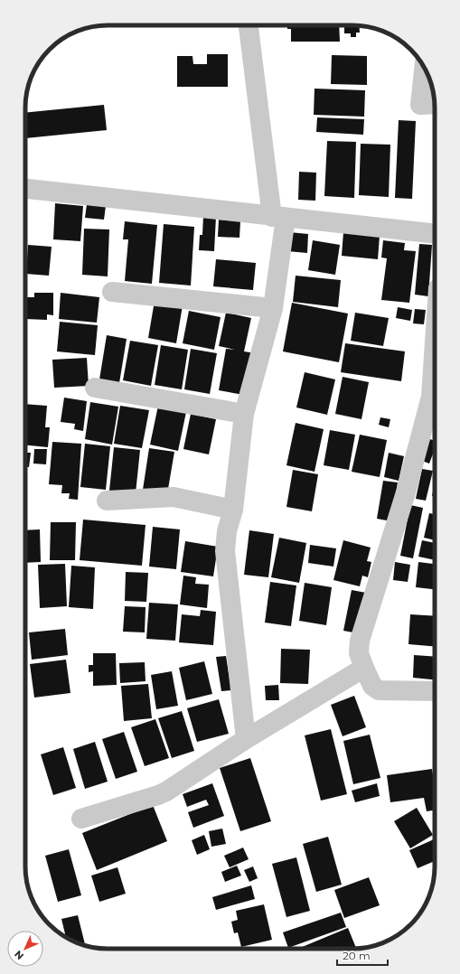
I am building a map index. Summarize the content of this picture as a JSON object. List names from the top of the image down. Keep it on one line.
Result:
{"scale_bar":"20 m","north":"bottom left"}
